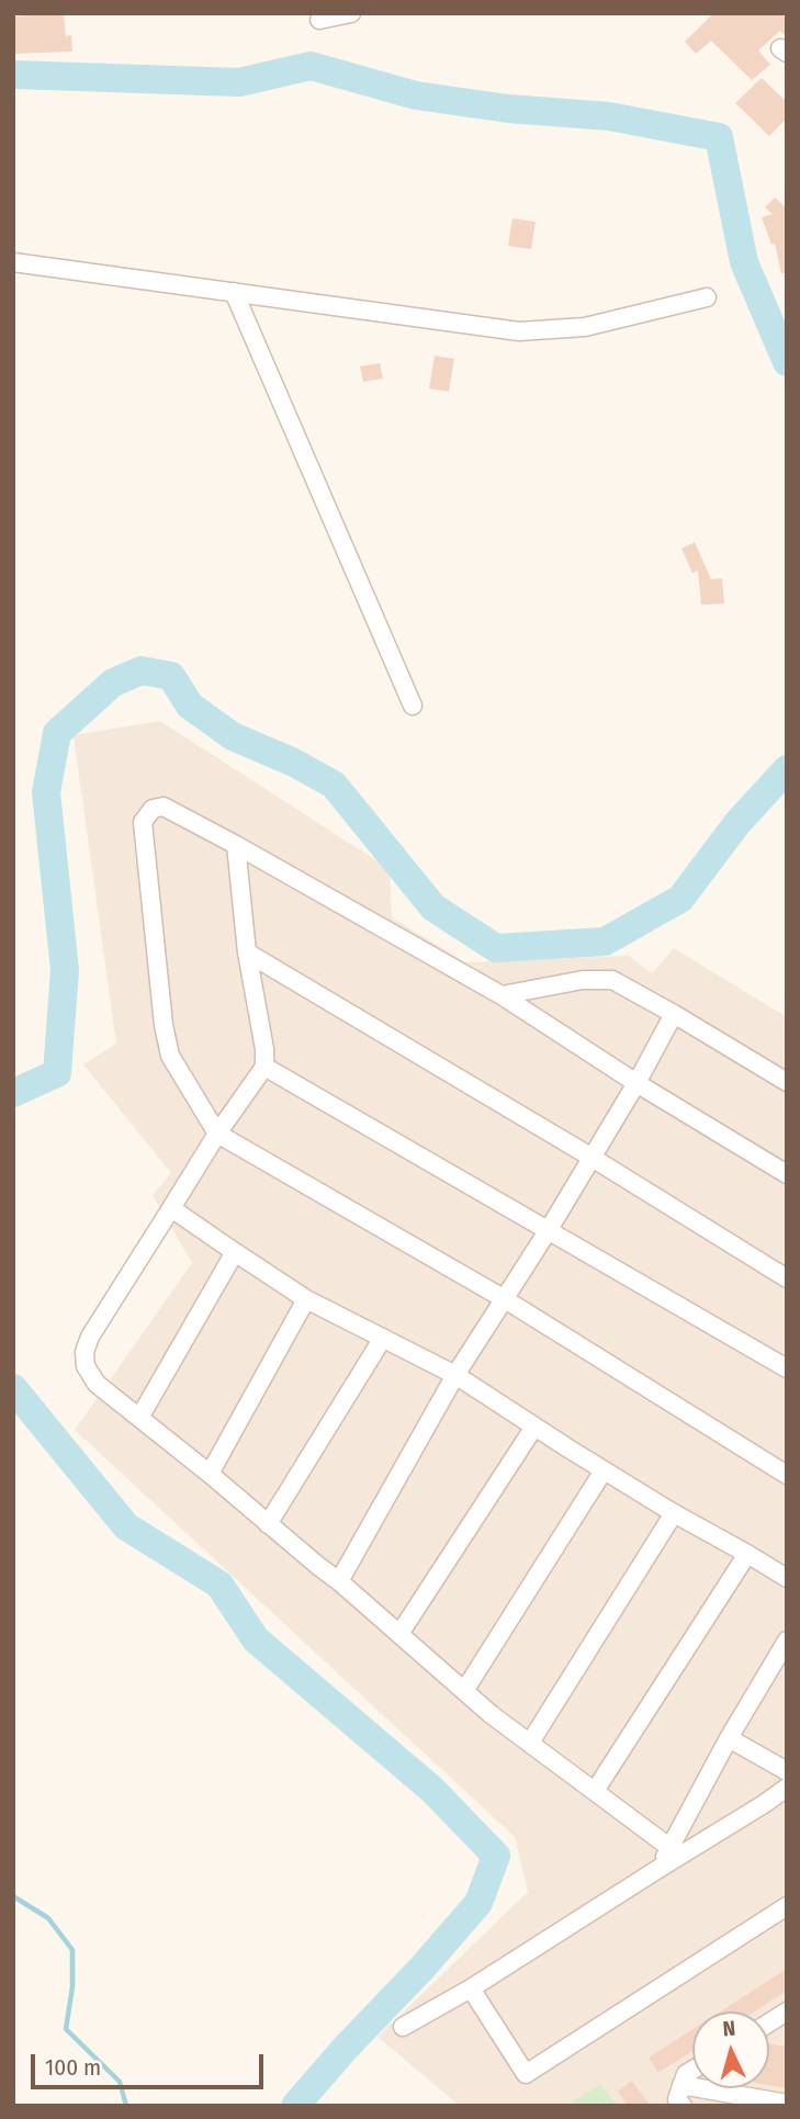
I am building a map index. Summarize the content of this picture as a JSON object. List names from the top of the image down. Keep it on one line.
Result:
{"scale_bar":"100 m","north":"top"}
